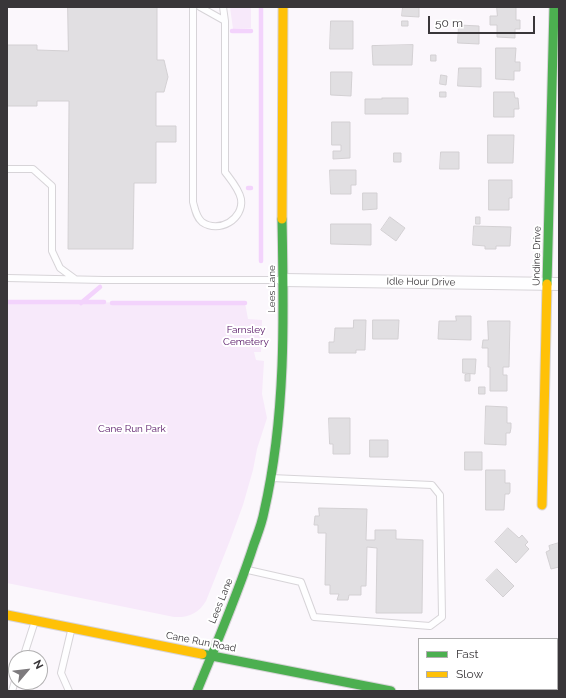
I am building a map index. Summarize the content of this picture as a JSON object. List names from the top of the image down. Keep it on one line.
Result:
{"streets":{"main road":["Undine Drive","Lees Lane","Cane Run Road"],"street":["Idle Hour Drive"]},"crossings":[["Undine Drive","Idle Hour Drive"],["Idle Hour Drive","Lees Lane"],["Lees Lane","Cane Run Road"]],"parks":["Farnsley Cemetery","Cane Run Park"],"legend":["Fast","Slow"],"scale_bar":"50 m","north":"top right"}
